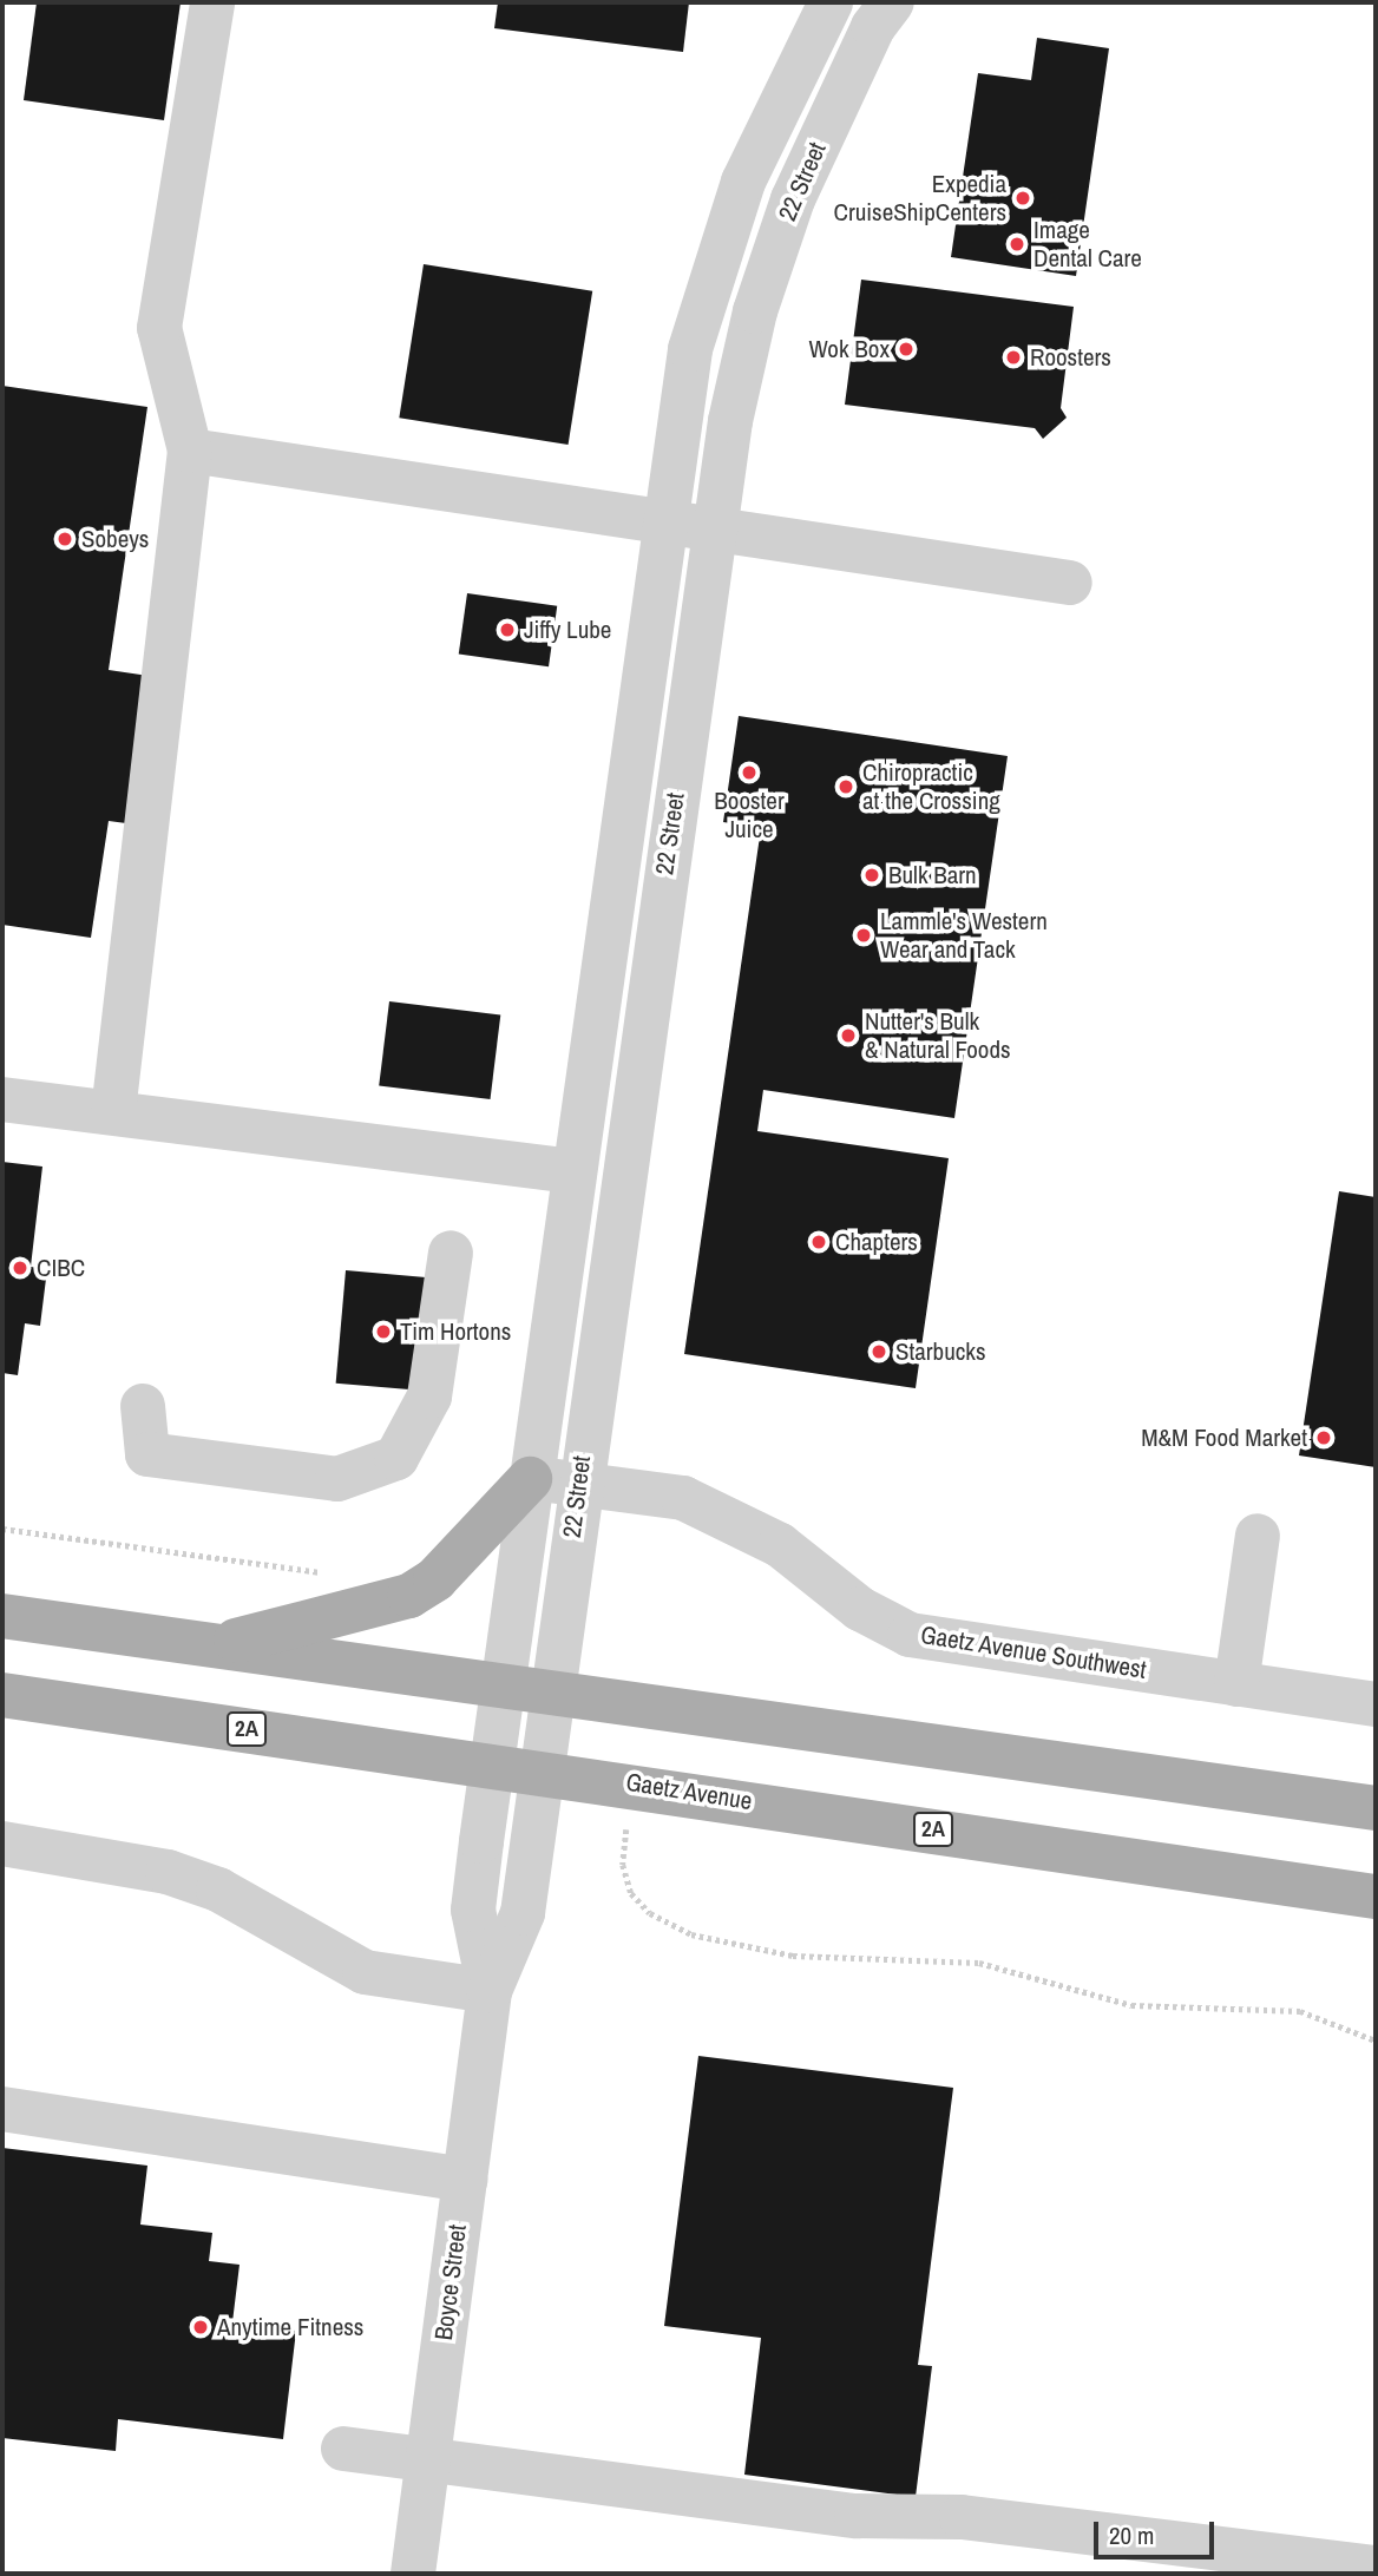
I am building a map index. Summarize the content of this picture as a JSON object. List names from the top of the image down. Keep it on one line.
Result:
{"streets":{"main road":["2A","Gaetz Avenue"],"street":["22 Street","Gaetz Avenue Southwest","Boyce Street"]},"crossings":[["22 Street","Gaetz Avenue Southwest"],["22 Street","Gaetz Avenue"],["22 Street","Boyce Street"],["Gaetz Avenue","Boyce Street"]],"places":["Expedia CruiseShipCenters","Image Dental Care","Wok Box","Roosters","Sobeys","Jiffy Lube","Booster Juice","Chiropractic at the Crossing","Bulk Barn","Lammle's Western Wear and Tack","Nutter's Bulk & Natural Foods","Chapters","CIBC","Tim Hortons","Starbucks","M&M Food Market","Anytime Fitness"],"scale_bar":"20 m"}
